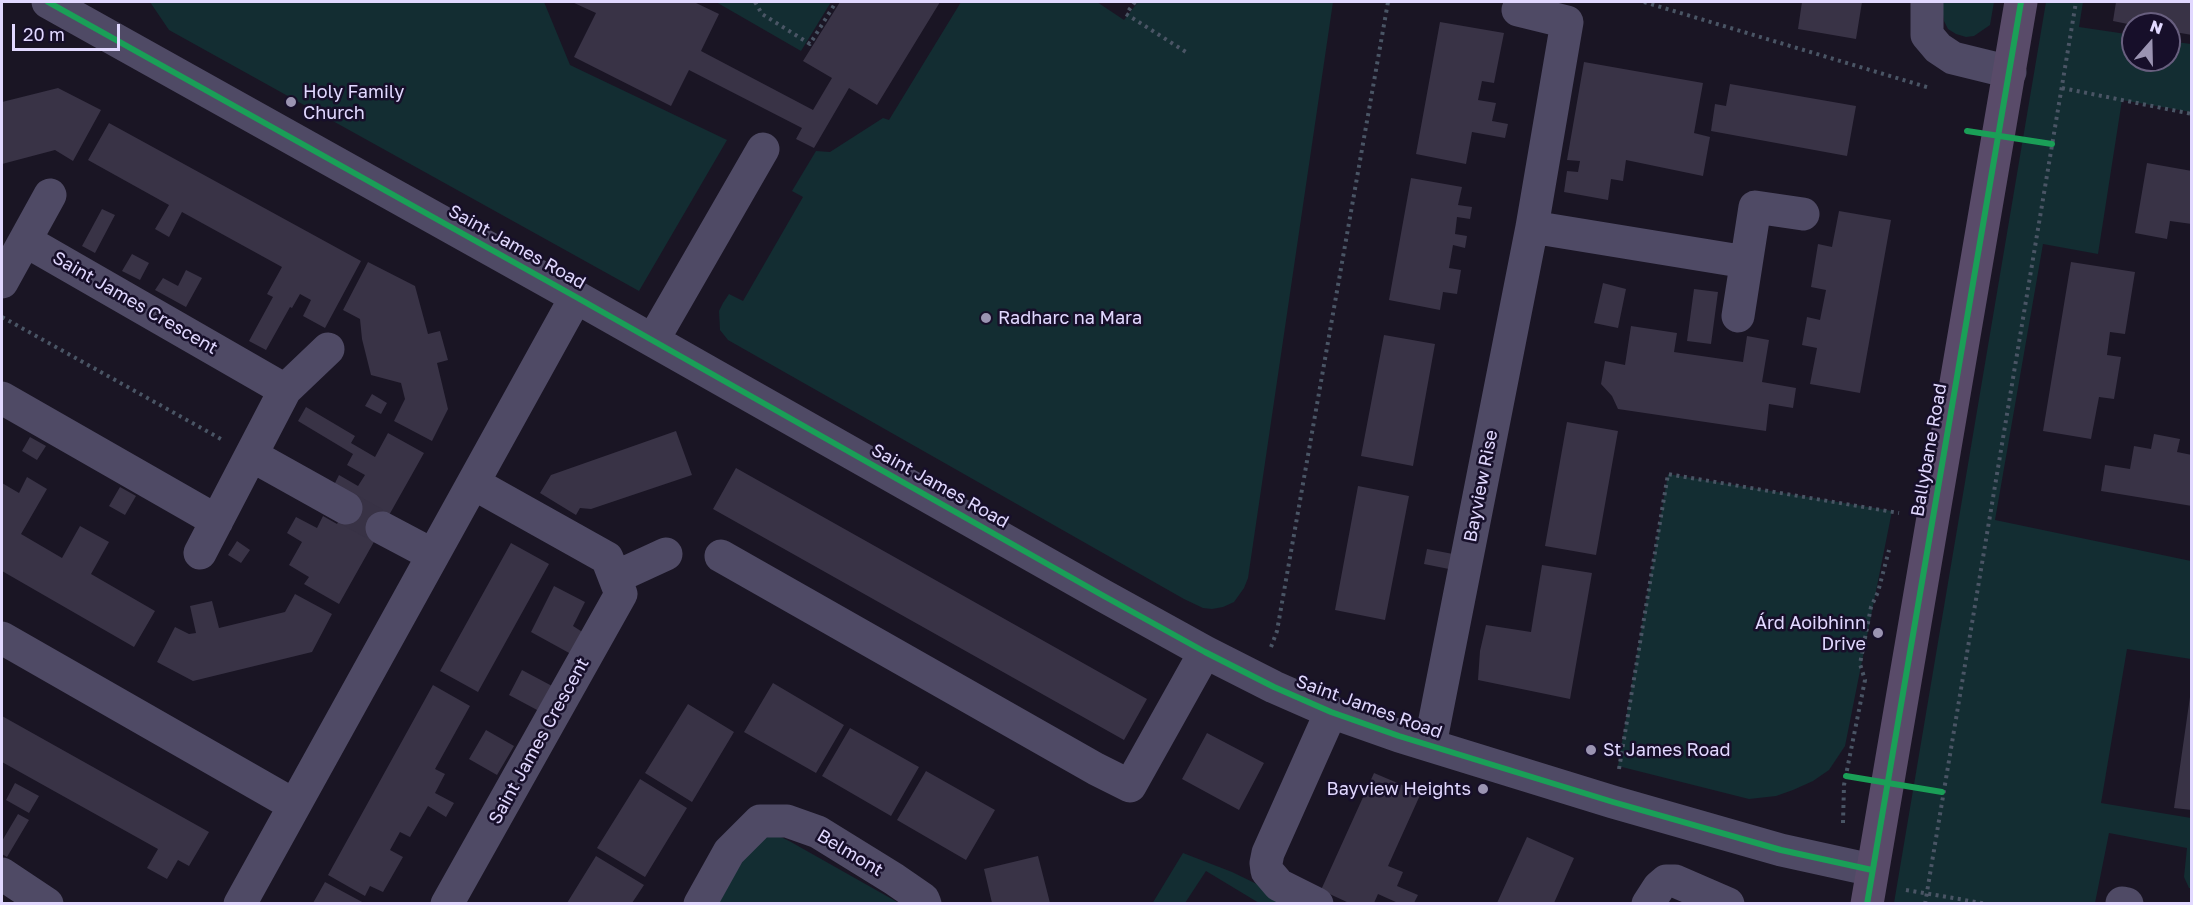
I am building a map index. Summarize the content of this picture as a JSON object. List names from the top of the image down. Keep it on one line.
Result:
{"streets":{"main road":["Ballybane Road"],"street":["Saint James Road","Saint James Crescent","Bayview Rise","Belmont"]},"crossings":[["Saint James Road","Ballybane Road"],["Saint James Road","Bayview Rise"]],"places":["Holy Family Church","Radharc na Mara","Árd Aoibhinn Drive","St James Road","Bayview Heights"],"scale_bar":"20 m","north":"top"}
